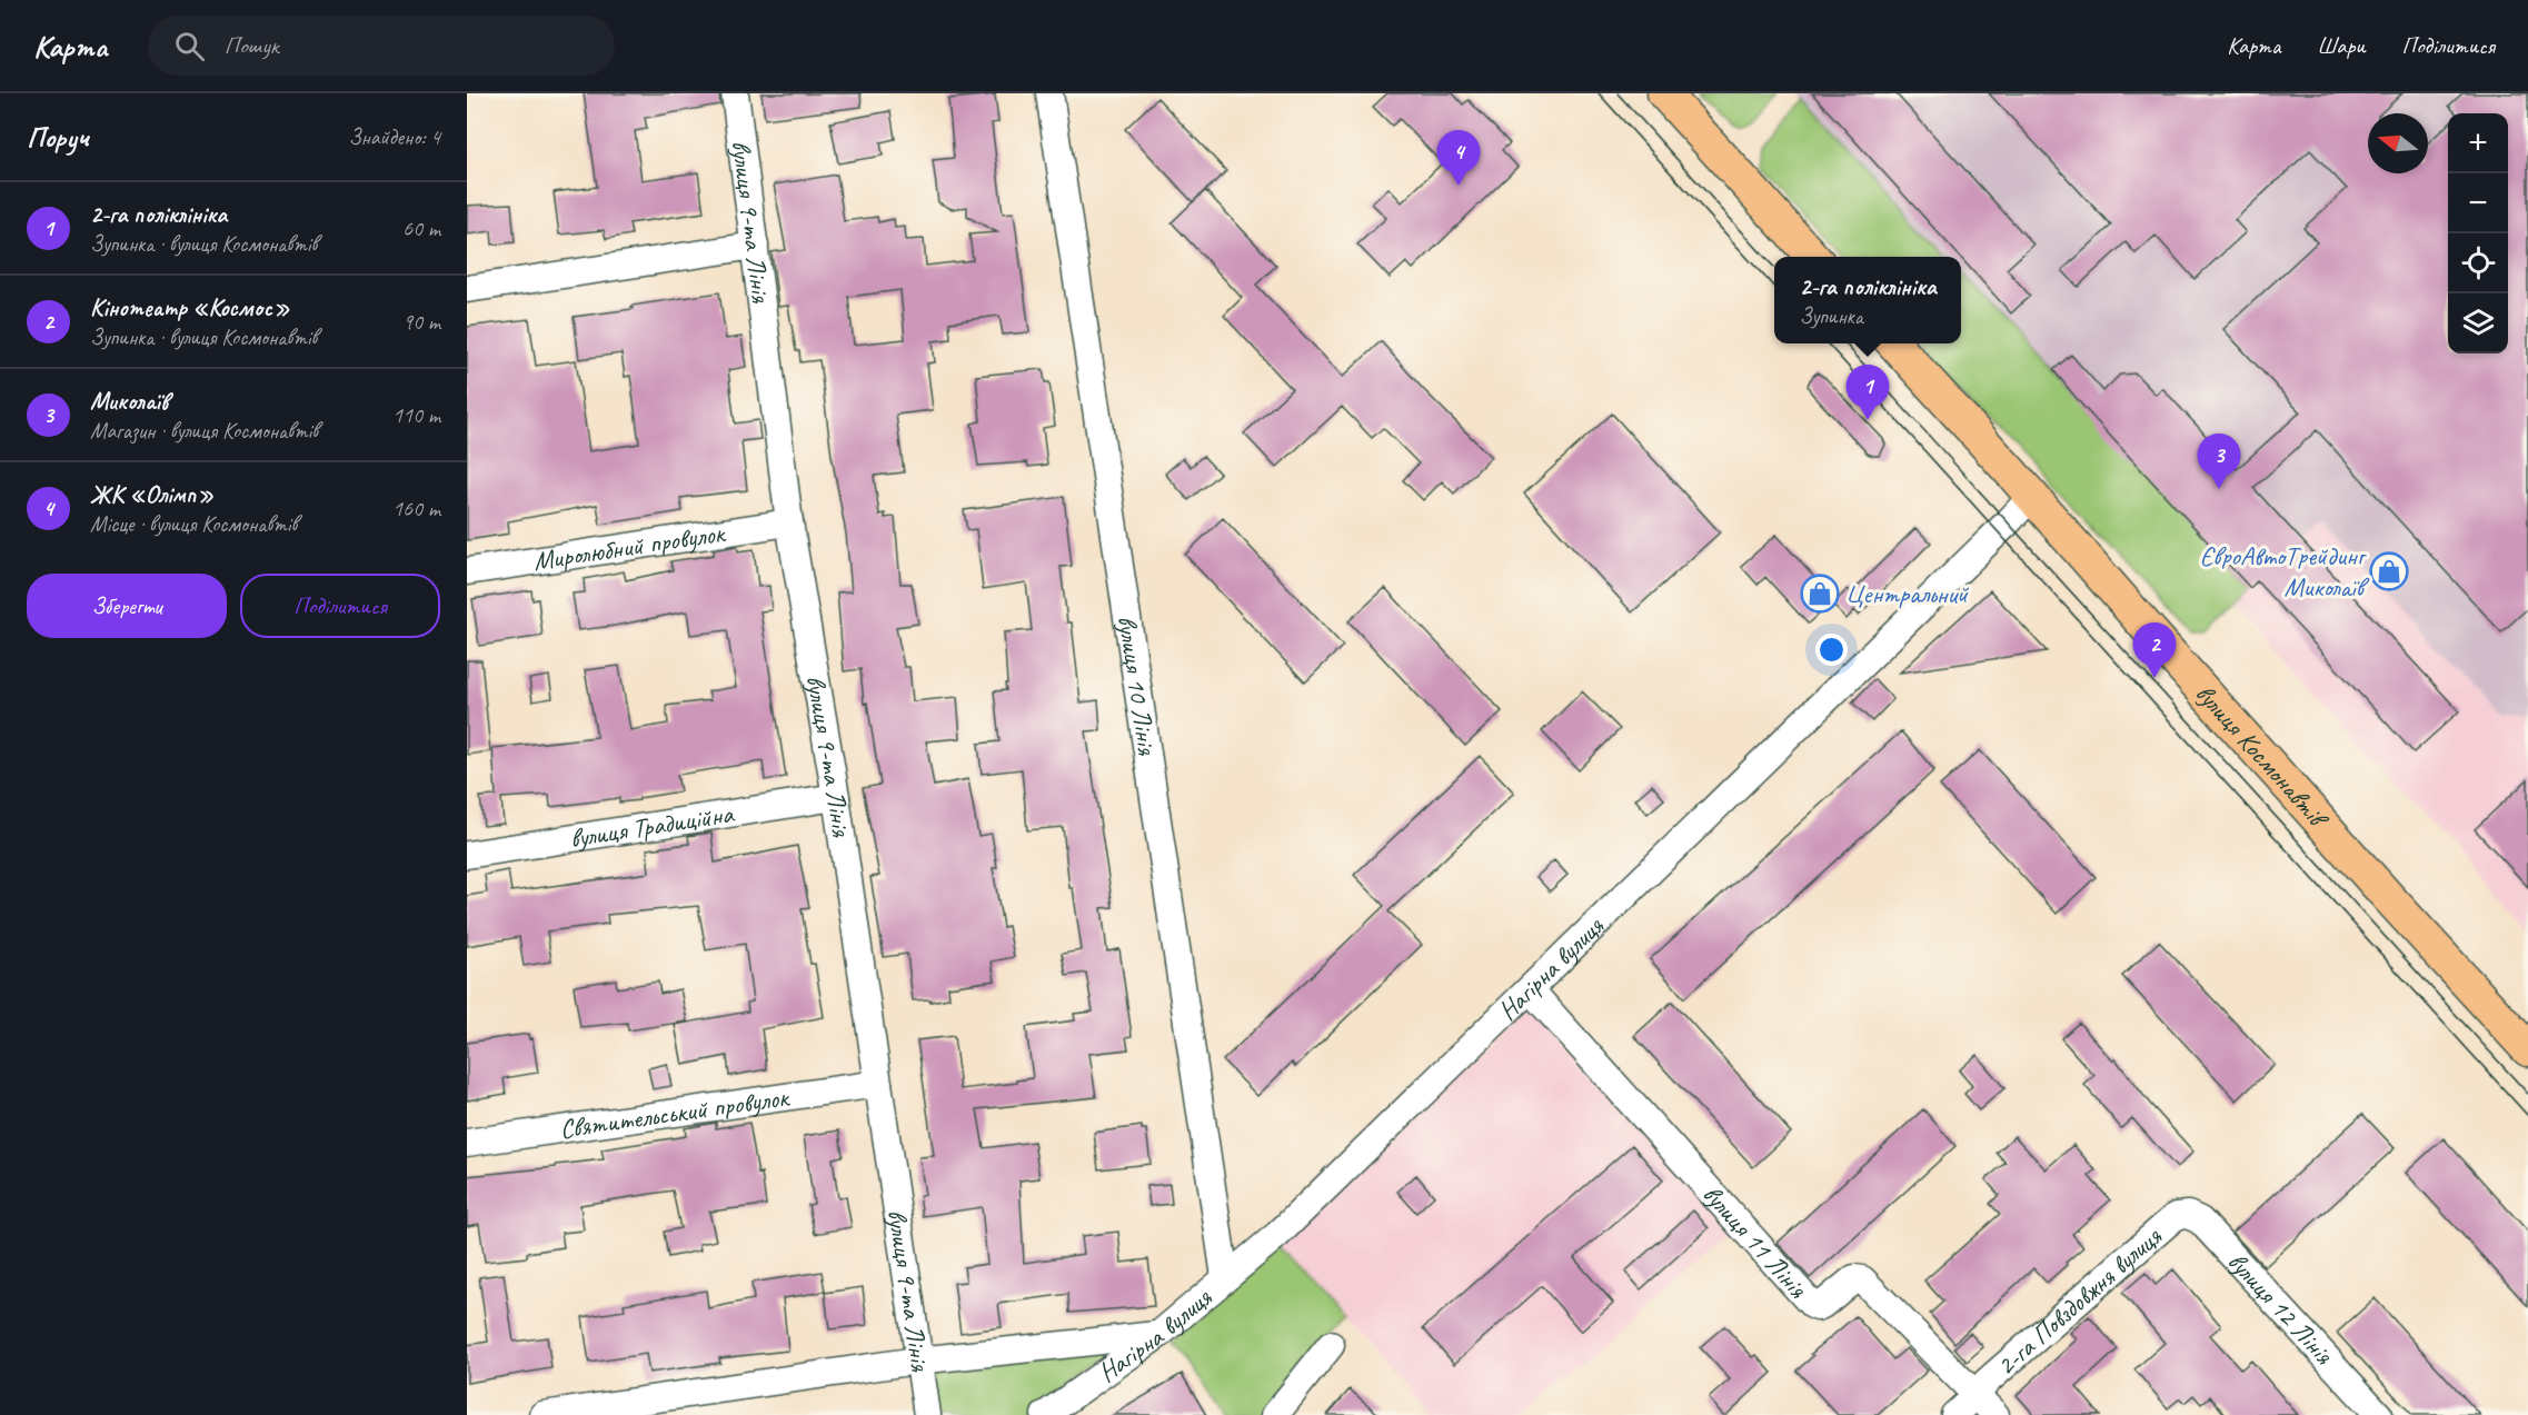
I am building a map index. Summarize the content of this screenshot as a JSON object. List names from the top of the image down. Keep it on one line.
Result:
{"streets":{"main road":["вулиця Космонавтів"],"street":["вулиця 9-та Лінія","Миролюбний провулок","вулиця 10 Лінія","вулиця Традиційна","Нагірна вулиця","Святительський провулок","вулиця 11 Лінія","2-га Повздовжня вулиця","вулиця 12 Лінія"]},"crossings":[["вулиця 9-та Лінія","Миролюбний провулок"],["вулиця 9-та Лінія","вулиця Традиційна"],["вулиця 9-та Лінія","Святительський провулок"],["вулиця 10 Лінія","Нагірна вулиця"],["вулиця Космонавтів","Нагірна вулиця"],["Нагірна вулиця","вулиця 11 Лінія"],["вулиця 11 Лінія","2-га Повздовжня вулиця"],["2-га Повздовжня вулиця","вулиця 12 Лінія"]],"places":{"shop":["ЄвроАвтоТрейдинг Миколаїв","Центральний"]},"north":"left","page":{"header":"Карта","search":"Пошук","nav":["Карта","Шари","Поділитися"],"heading":["Поруч","Знайдено: 4"],"map_buttons":["+","−"],"pins":["4","1","3","2"],"list":[{"mark":"1","name":"2-га поліклініка","note":"Зупинка · вулиця Космонавтів","value":"60 m"},{"mark":"2","name":"Кінотеатр «Космос»","note":"Зупинка · вулиця Космонавтів","value":"90 m"},{"mark":"3","name":"Миколаїв","note":"Магазин · вулиця Космонавтів","value":"110 m"},{"mark":"4","name":"ЖК «Олімп»","note":"Місце · вулиця Космонавтів","value":"160 m"}],"popup":["2-га поліклініка","Зупинка"],"buttons":["Зберегти","Поділитися"]}}
